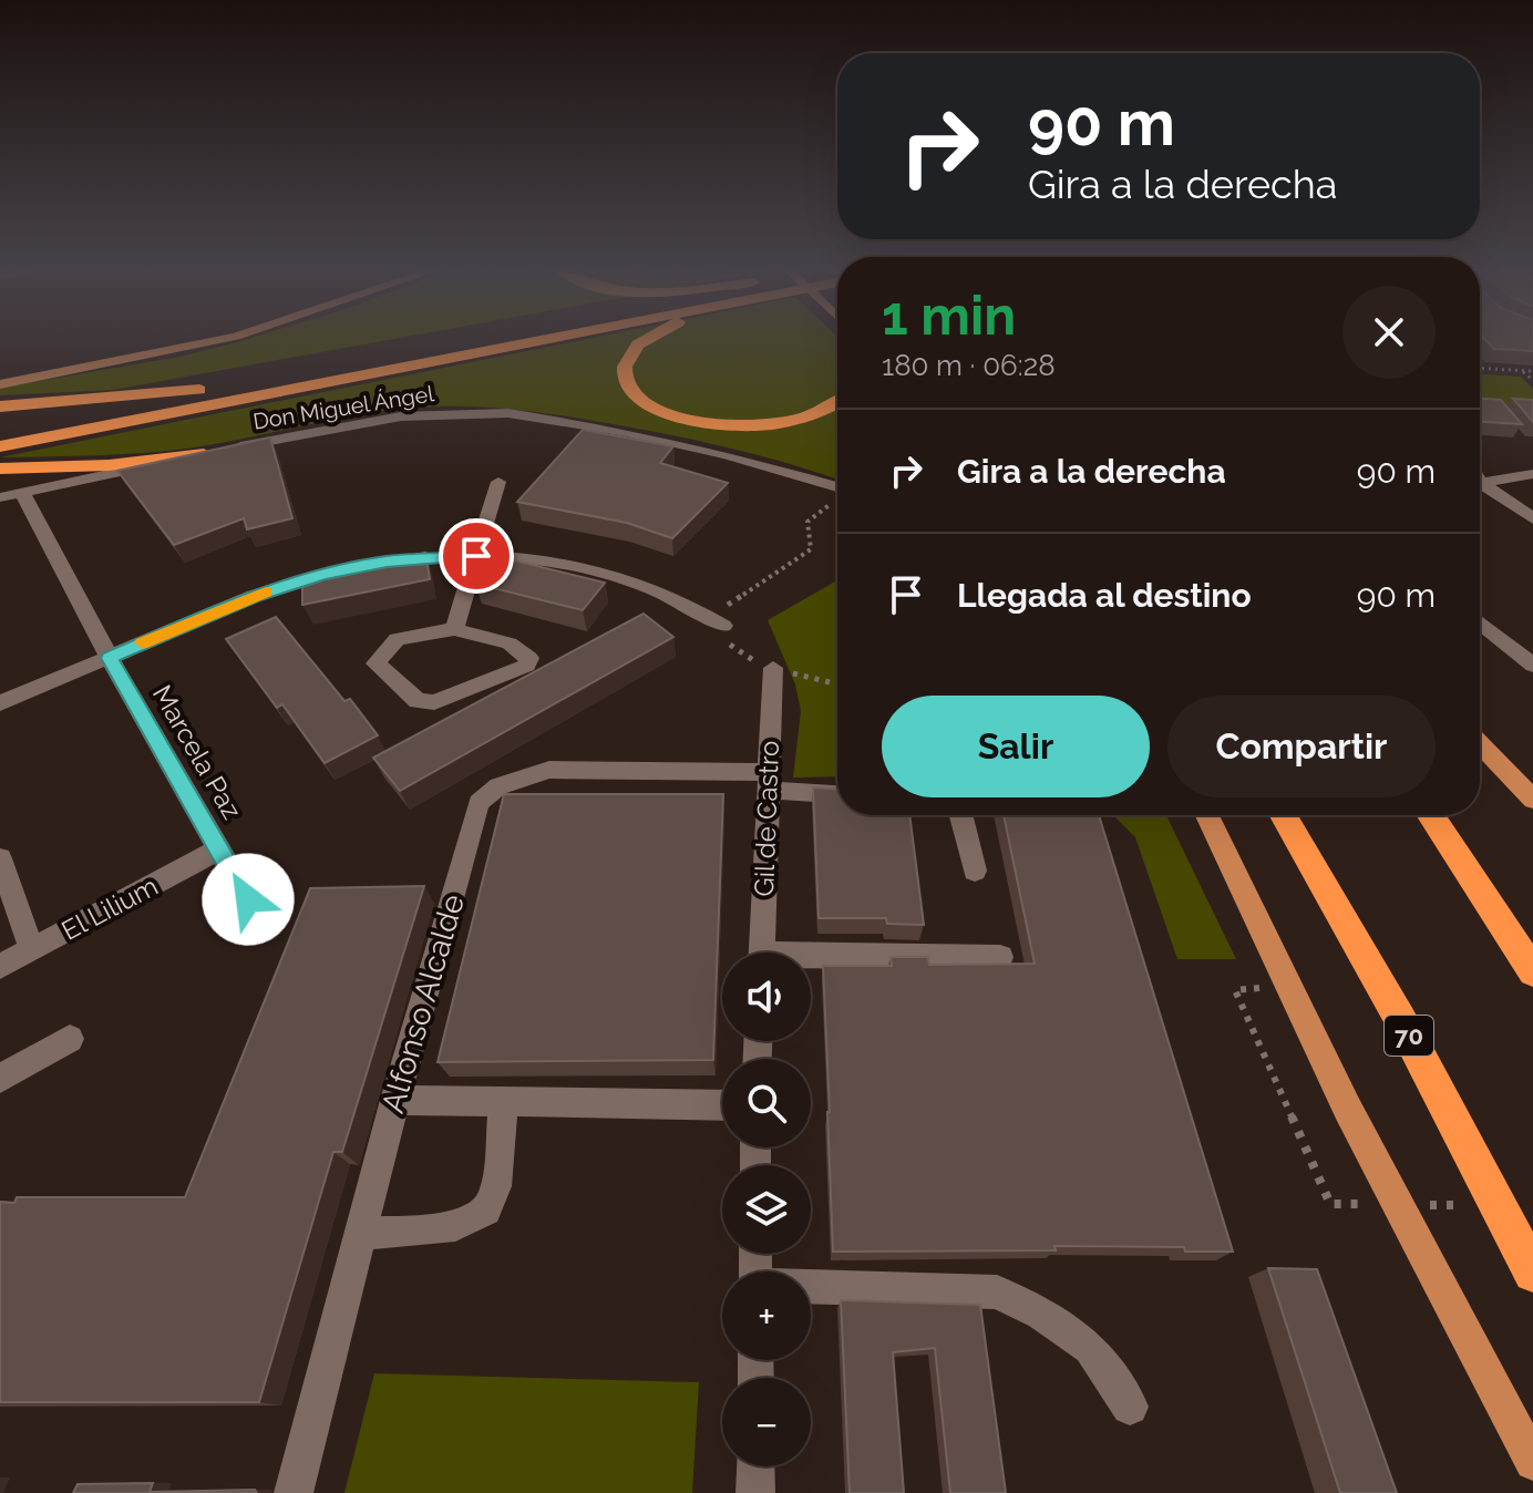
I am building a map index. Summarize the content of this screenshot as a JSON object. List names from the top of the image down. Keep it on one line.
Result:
{"streets":{"highway":["70"],"street":["Don Miguel Ángel","Marcela Paz","Gil de Castro","El Lilium","Alfonso Alcalde"]},"crossings":[["Don Miguel Ángel","Marcela Paz"],["Marcela Paz","El Lilium"],["Gil de Castro","Alfonso Alcalde"]],"page":{"turn":["90 m","Gira a la derecha"],"heading":["1 min","180 m · 06:28"],"list":[{"name":"Gira a la derecha","value":"90 m"},{"name":"Llegada al destino","value":"90 m"}],"buttons":["Salir","Compartir"],"map_buttons":["+","−"]}}
